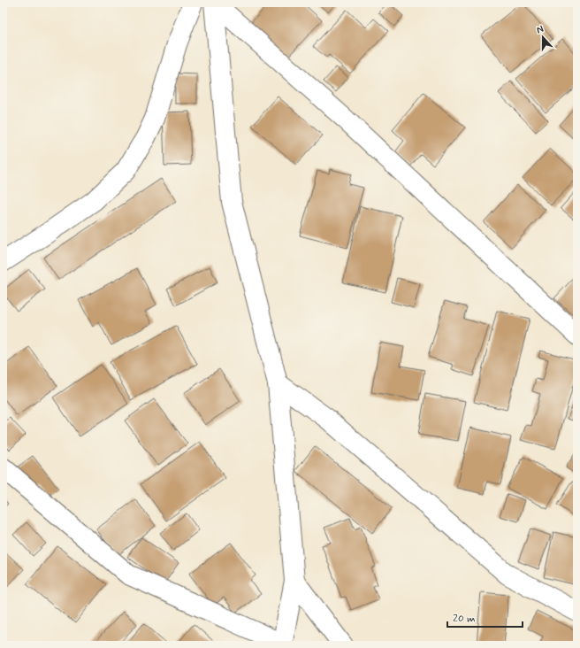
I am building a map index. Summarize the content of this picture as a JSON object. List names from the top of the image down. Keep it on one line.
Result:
{"scale_bar":"20 m","north":"top"}
